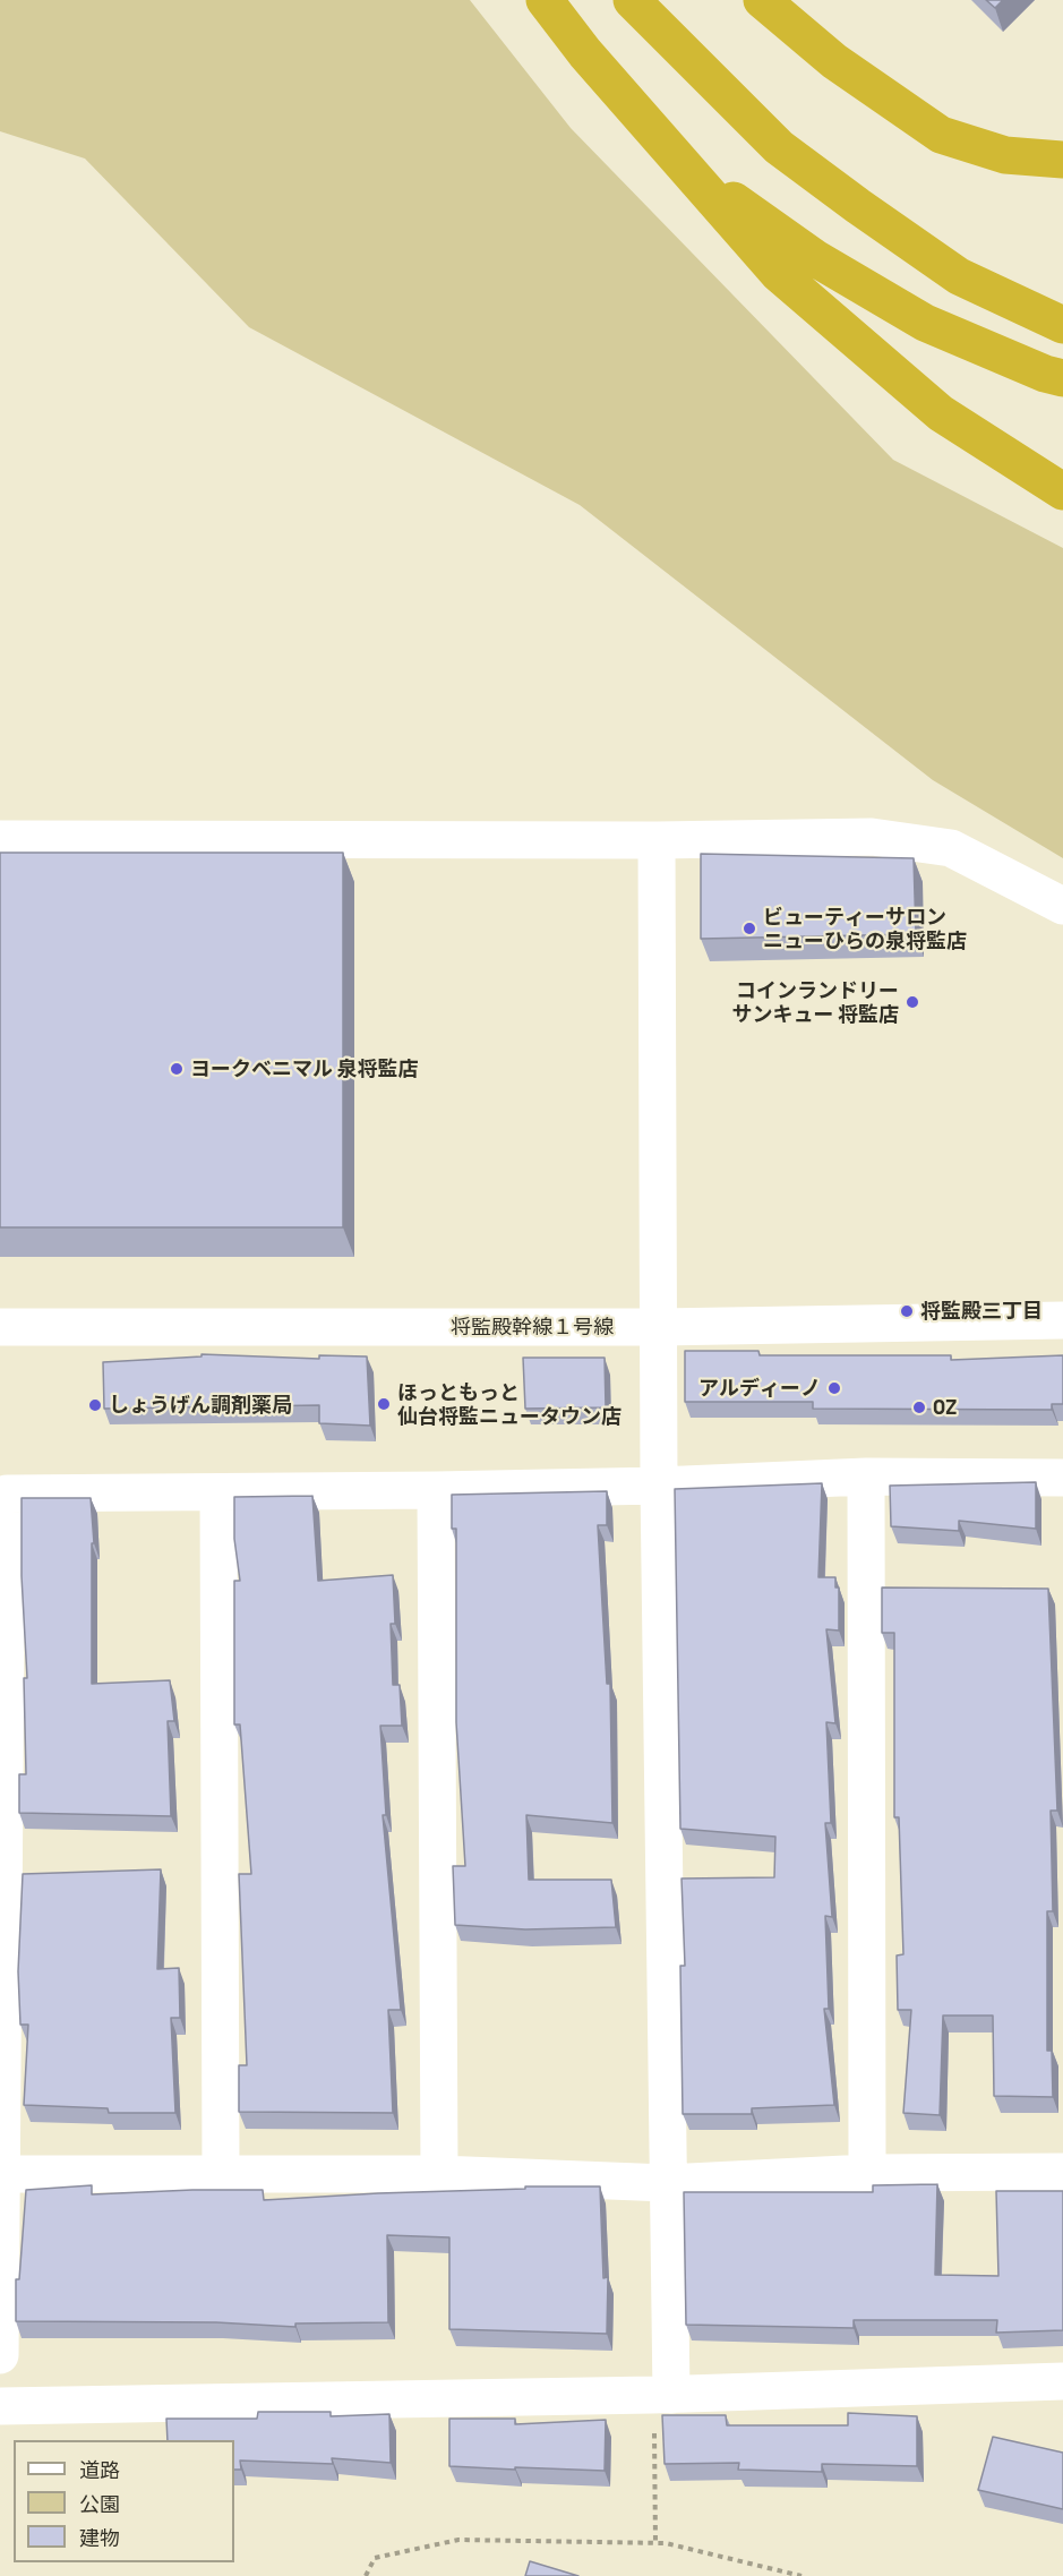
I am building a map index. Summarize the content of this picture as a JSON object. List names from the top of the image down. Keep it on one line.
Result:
{"streets":{"street":["将監殿幹線１号線"]},"places":["ビューティーサロン ニューひらの泉将監店","コインランドリー サンキュー 将監店","ヨークベニマル 泉将監店","将監殿三丁目","アルディーノ","ほっともっと 仙台将監ニュータウン店","しょうげん調剤薬局","OZ"],"legend":["道路","公園","建物"]}
